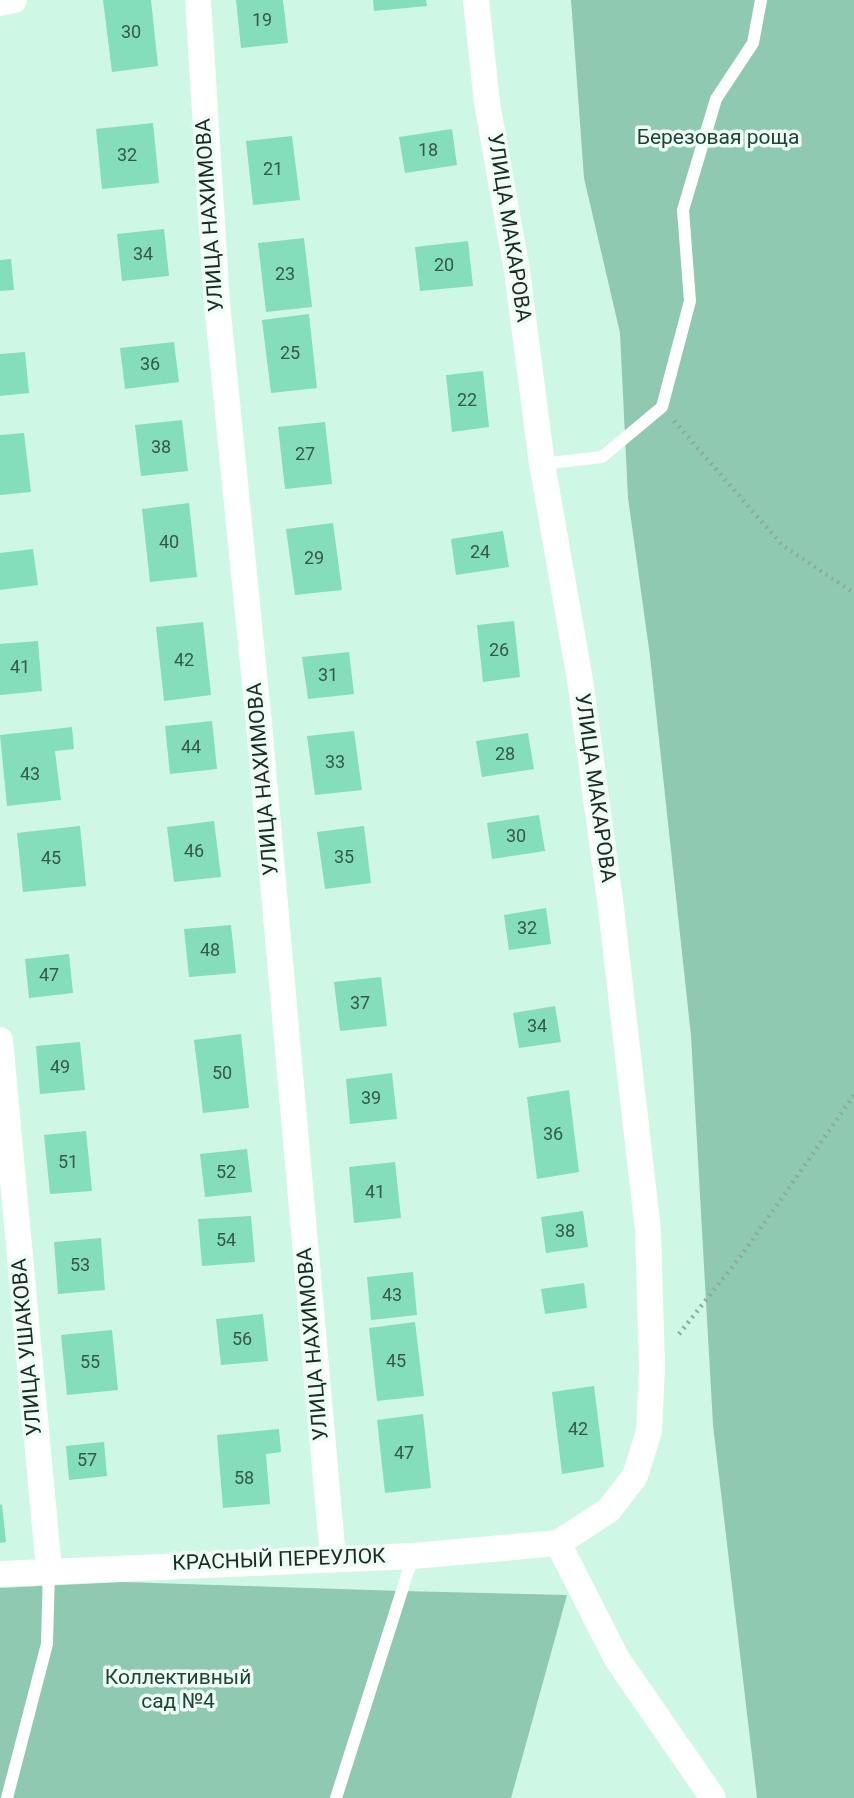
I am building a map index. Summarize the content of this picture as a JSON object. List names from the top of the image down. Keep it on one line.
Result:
{"streets":{"street":["УЛИЦА НАХИМОВА","УЛИЦА МАКАРОВА","УЛИЦА УШАКОВА","КРАСНЫЙ ПЕРЕУЛОК"]},"crossings":[["УЛИЦА НАХИМОВА","КРАСНЫЙ ПЕРЕУЛОК"],["УЛИЦА МАКАРОВА","КРАСНЫЙ ПЕРЕУЛОК"],["УЛИЦА УШАКОВА","КРАСНЫЙ ПЕРЕУЛОК"]],"parks":["Березовая роща","Коллективный сад №4"],"house_numbers":["19","30","18","32","21","34","20","23","25","36","22","38","27","40","24","29","26","42","41","31","44","28","33","43","30","46","35","45","32","48","47","37","34","49","50","39","36","51","52","41","38","54","53","43","56","45","55","42","47","57","58"]}
